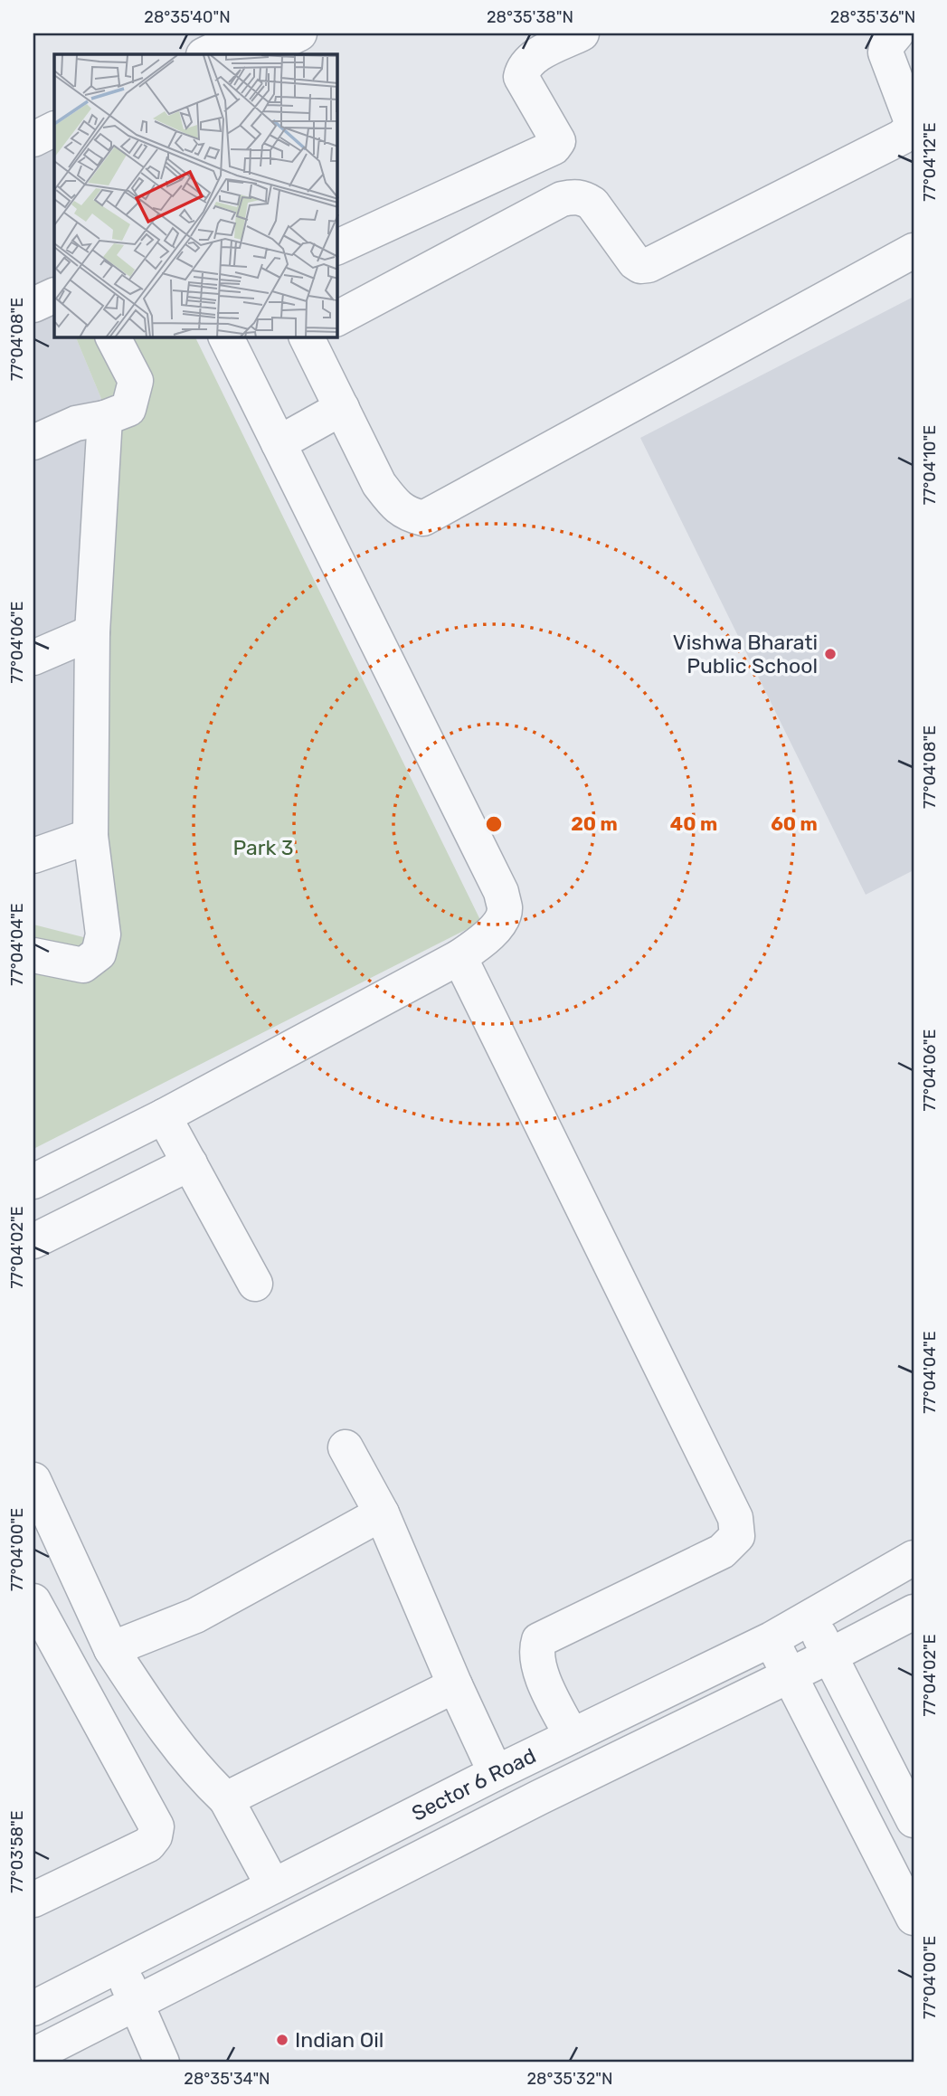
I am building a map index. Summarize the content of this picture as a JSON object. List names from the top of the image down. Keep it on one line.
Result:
{"streets":{"street":["Sector 6 Road"]},"parks":["Park 3"],"places":["Vishwa Bharati Public School","Indian Oil"],"coordinates":["28°35'40\"N","28°35'38\"N","28°35'36\"N","77°04'12\"E","77°04'08\"E","77°04'10\"E","77°04'06\"E","77°04'04\"E","77°04'02\"E","77°04'00\"E","77°03'58\"E","28°35'34\"N","28°35'32\"N"],"rings":["20 m","40 m","60 m"]}
